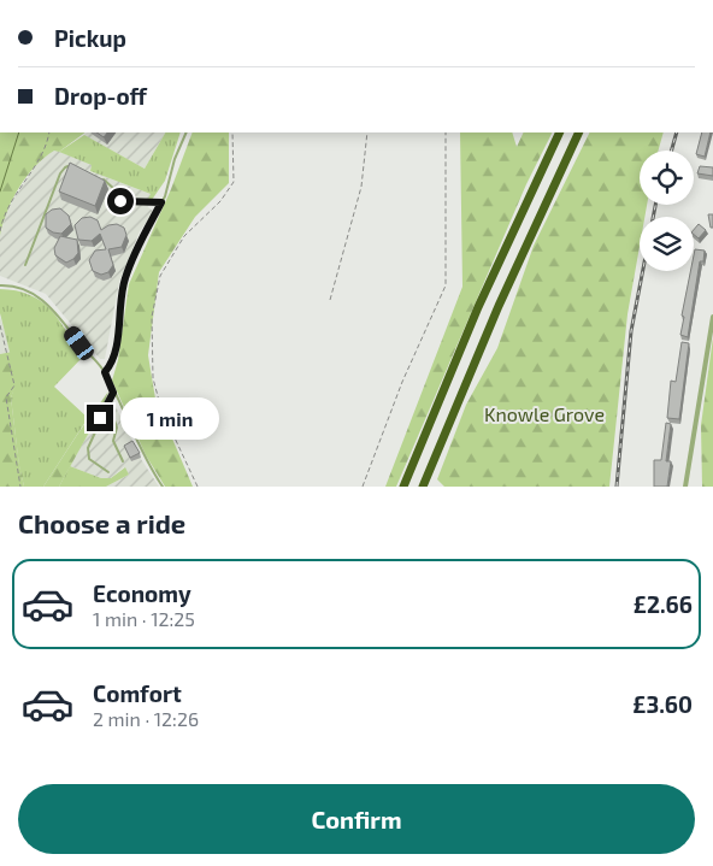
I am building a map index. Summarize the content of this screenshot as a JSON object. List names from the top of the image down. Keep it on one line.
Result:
{"parks":["Knowle Grove"],"page":{"banner":["Pickup","Drop-off"],"bubble":"1 min","heading":"Choose a ride","list":[{"name":"Economy","note":"1 min · 12:25","value":"£2.66"},{"name":"Comfort","note":"2 min · 12:26","value":"£3.60"}],"buttons":"Confirm"}}
